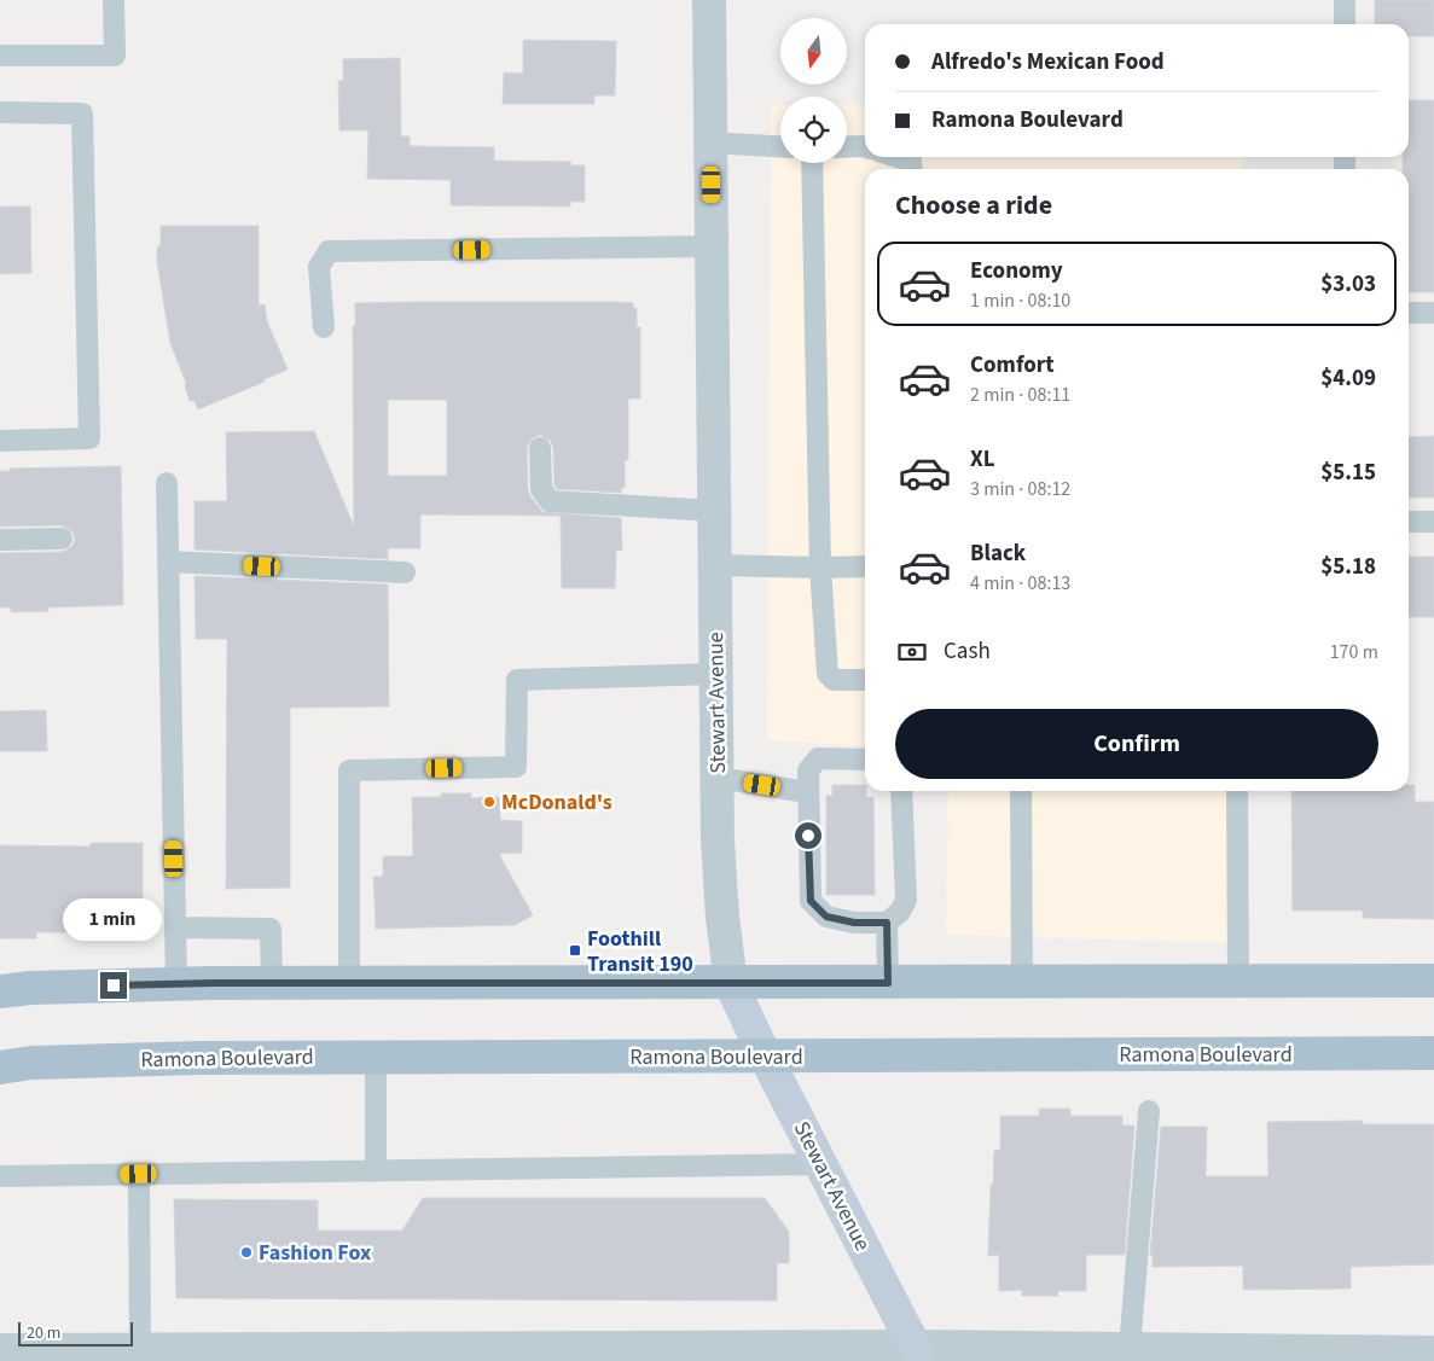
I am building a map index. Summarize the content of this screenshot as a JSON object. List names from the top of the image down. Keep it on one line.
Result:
{"streets":{"main road":["Ramona Boulevard"],"street":["Stewart Avenue"]},"crossings":[["Stewart Avenue","Ramona Boulevard"]],"places":{"other":["McDonald's","Fashion Fox"],"transit":["Foothill Transit 190"]},"scale_bar":"20 m","north":"bottom","page":{"banner":["Alfredo's Mexican Food","Ramona Boulevard"],"heading":"Choose a ride","list":[{"name":"Economy","note":"1 min · 08:10","value":"$3.03"},{"name":"Comfort","note":"2 min · 08:11","value":"$4.09"},{"name":"XL","note":"3 min · 08:12","value":"$5.15"},{"name":"Black","note":"4 min · 08:13","value":"$5.18"}],"pay":["Cash","170 m"],"buttons":"Confirm","bubble":"1 min","scale":"20 m"}}
